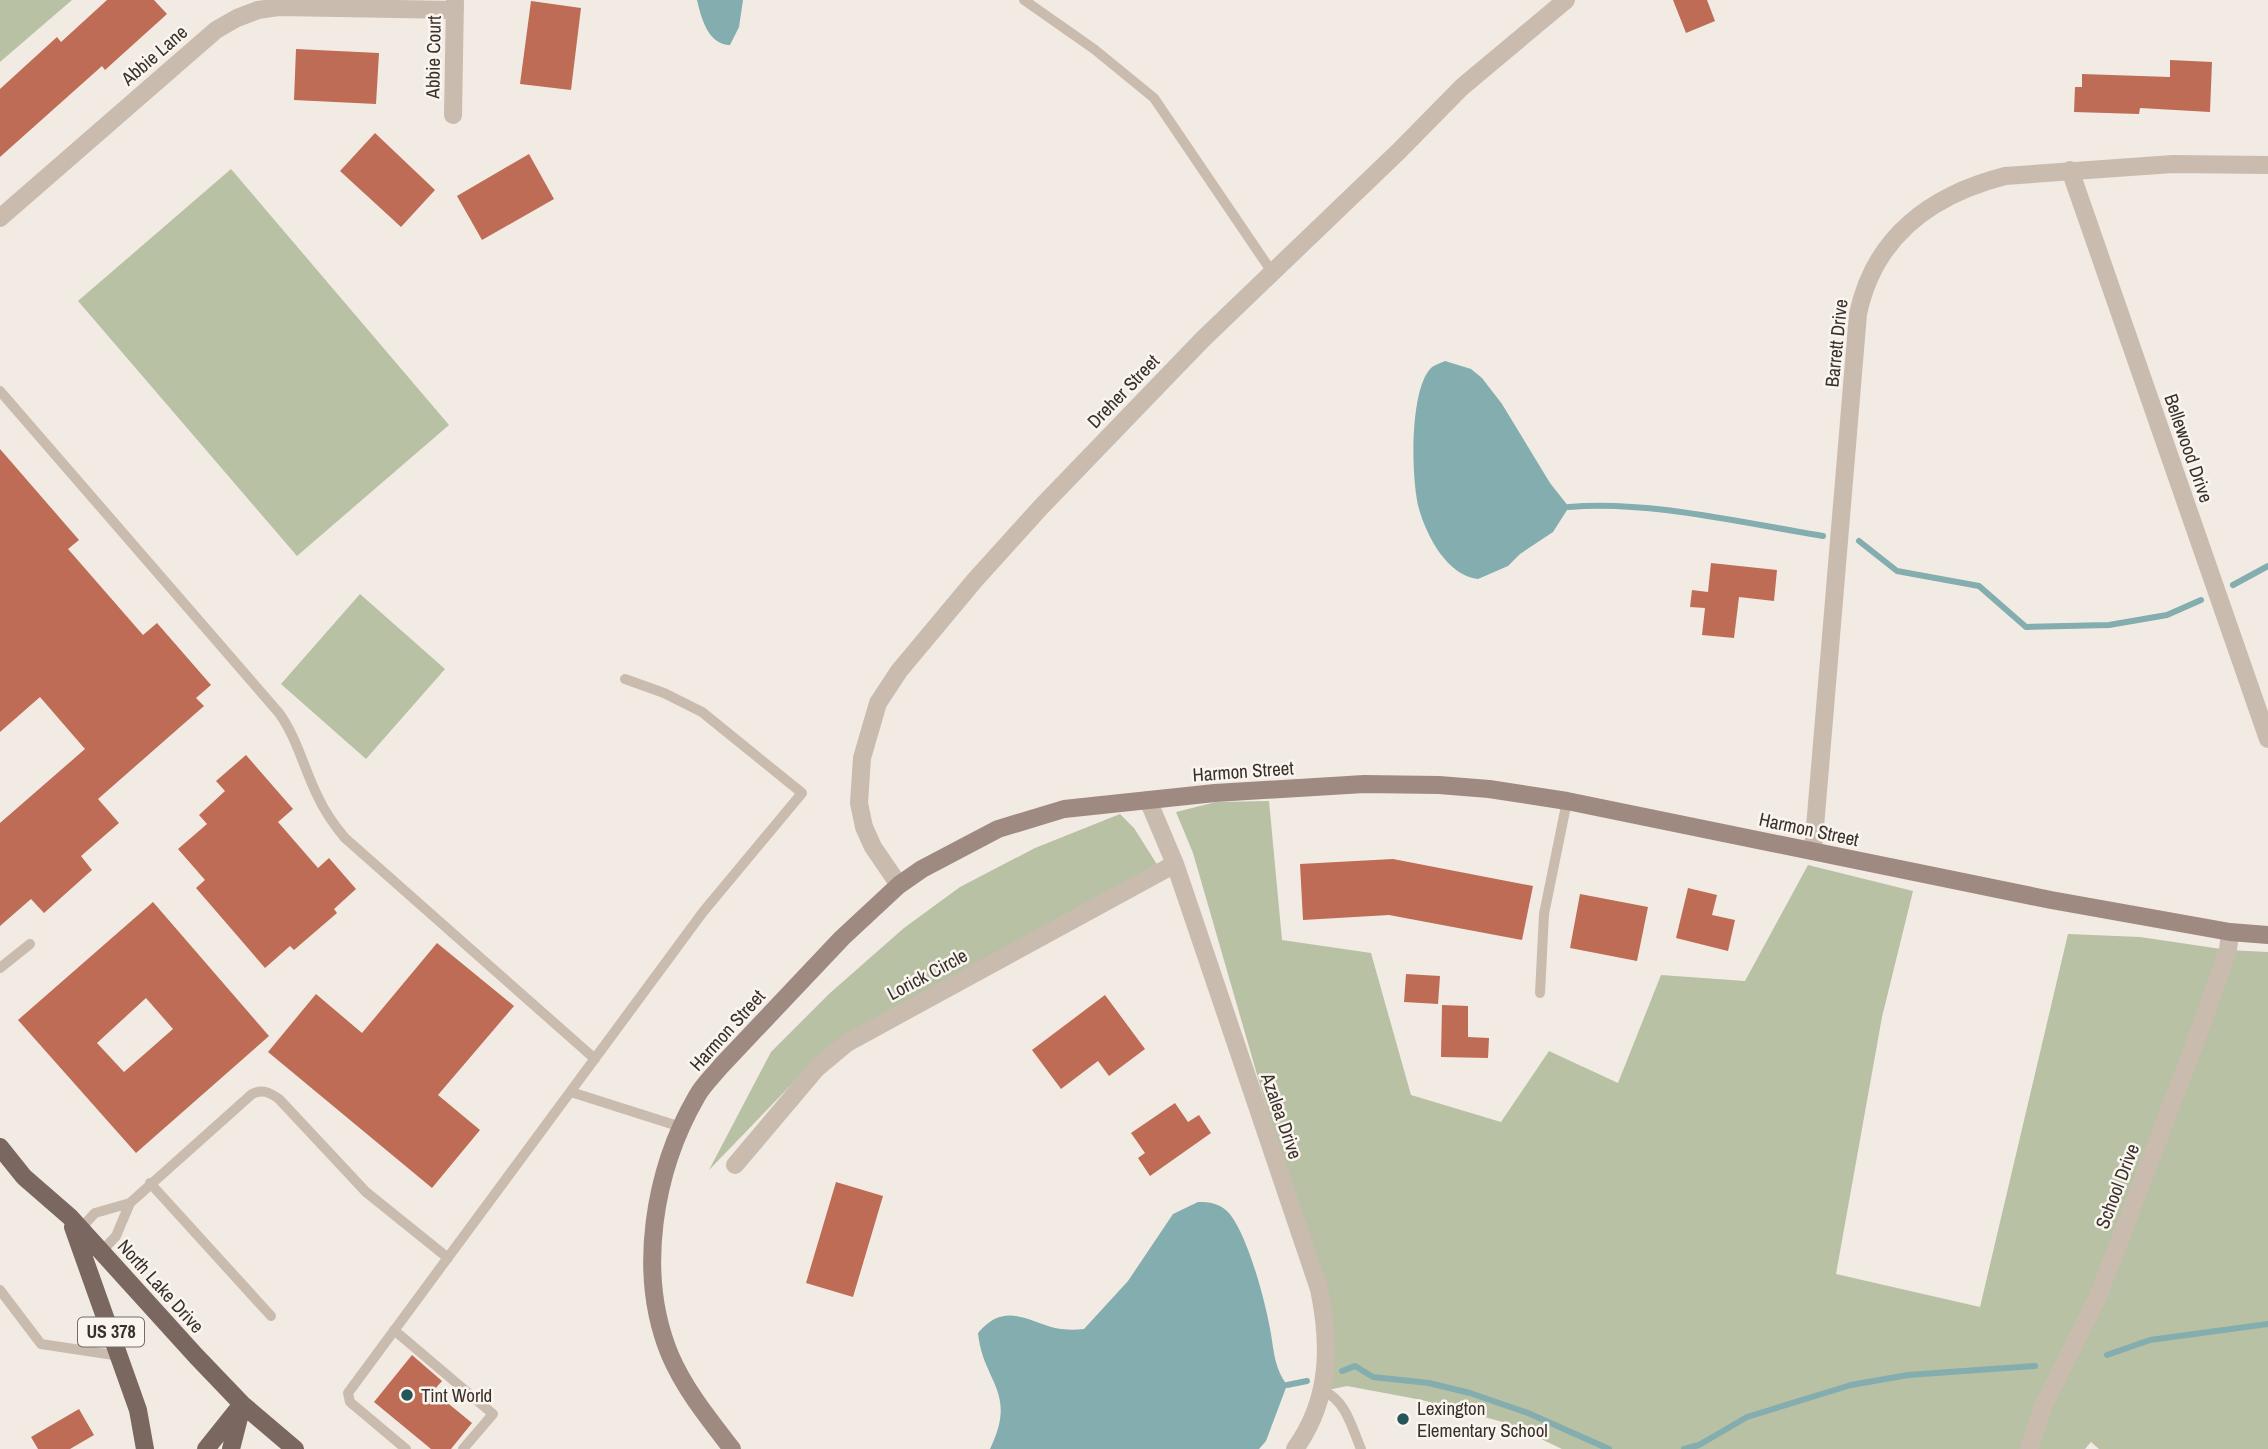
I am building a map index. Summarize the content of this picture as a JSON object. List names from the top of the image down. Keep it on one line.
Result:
{"streets":{"main road":["North Lake Drive","US 378"],"street":["Abbie Lane","Abbie Court","Barrett Drive","Dreher Street","Bellewood Drive","Harmon Street","Lorick Circle","Azalea Drive","School Drive"]},"crossings":[["Abbie Lane","Abbie Court"],["Barrett Drive","Bellewood Drive"],["Barrett Drive","Harmon Street"],["Dreher Street","Harmon Street"],["Harmon Street","Azalea Drive"],["Harmon Street","School Drive"],["Lorick Circle","Azalea Drive"],["North Lake Drive","US 378"]],"places":["Tint World","Lexington Elementary School"]}
